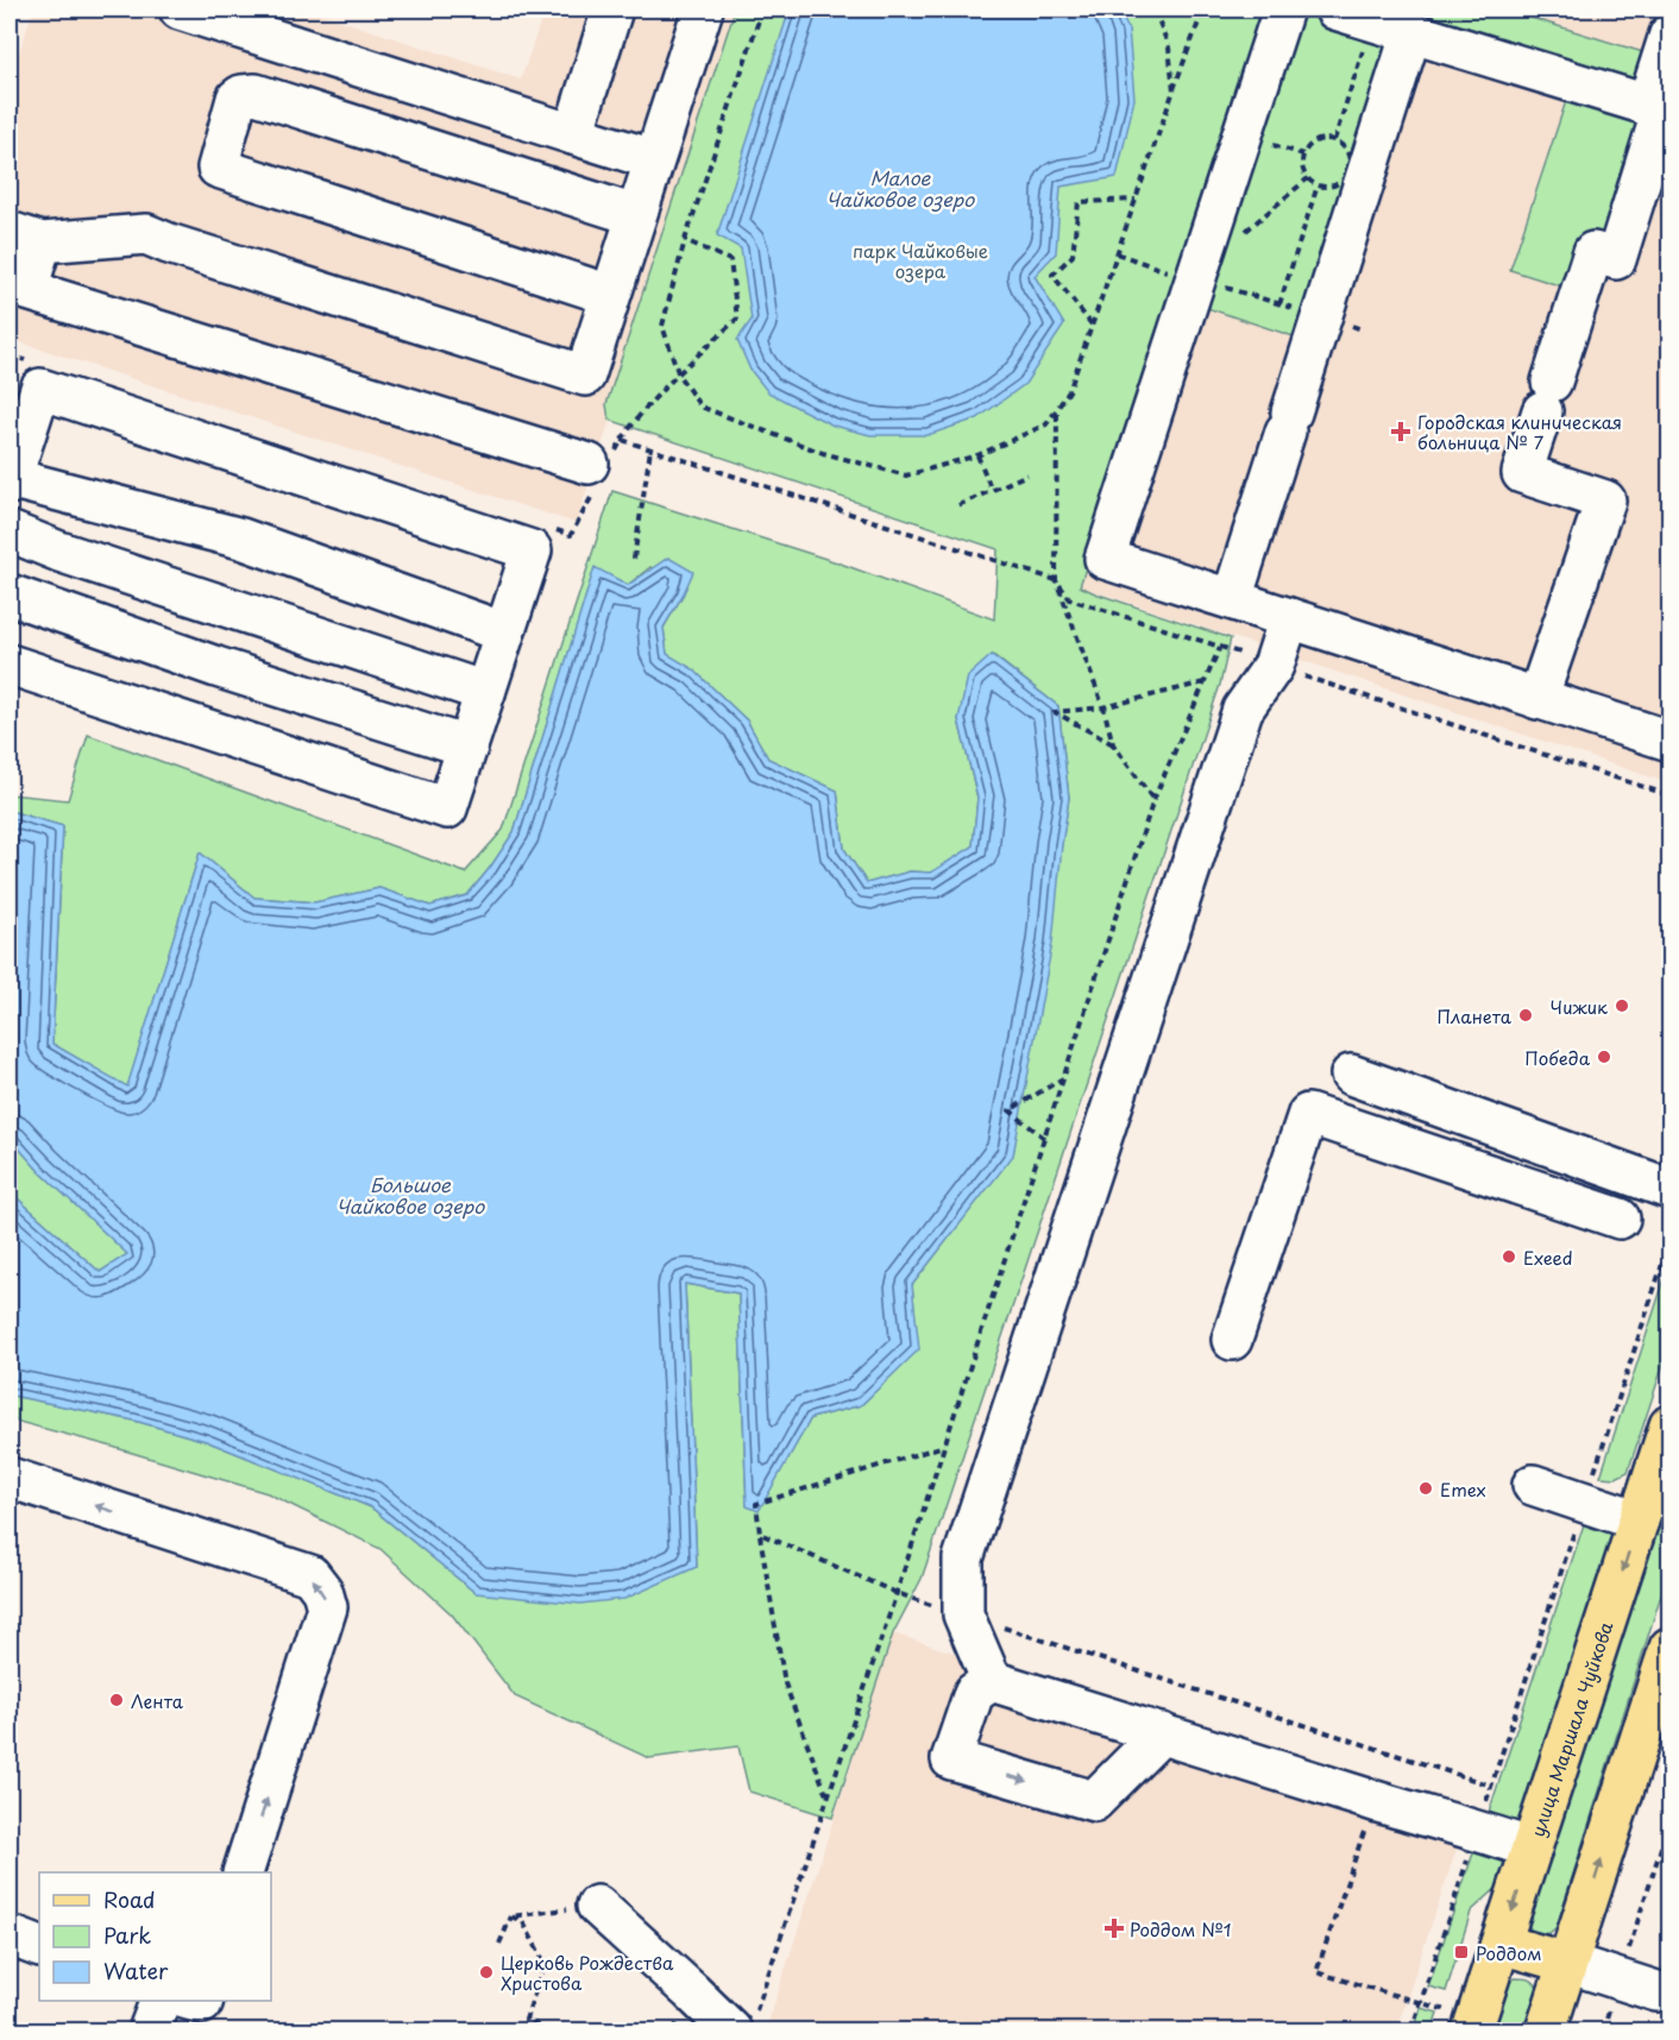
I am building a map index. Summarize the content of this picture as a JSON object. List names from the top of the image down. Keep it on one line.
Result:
{"streets":{"main road":["улица Маршала Чуйкова"]},"water":["Малое Чайковое озеро","Большое Чайковое озеро"],"parks":["парк Чайковые озера"],"places":{"health":["Городская клиническая больница № 7","Роддом №1"],"other":["Чижик","Планета","Победа","Exeed","Emex","Лента","Церковь Рождества Христова"],"transit":["Роддом"]},"legend":["Road","Park","Water"]}
